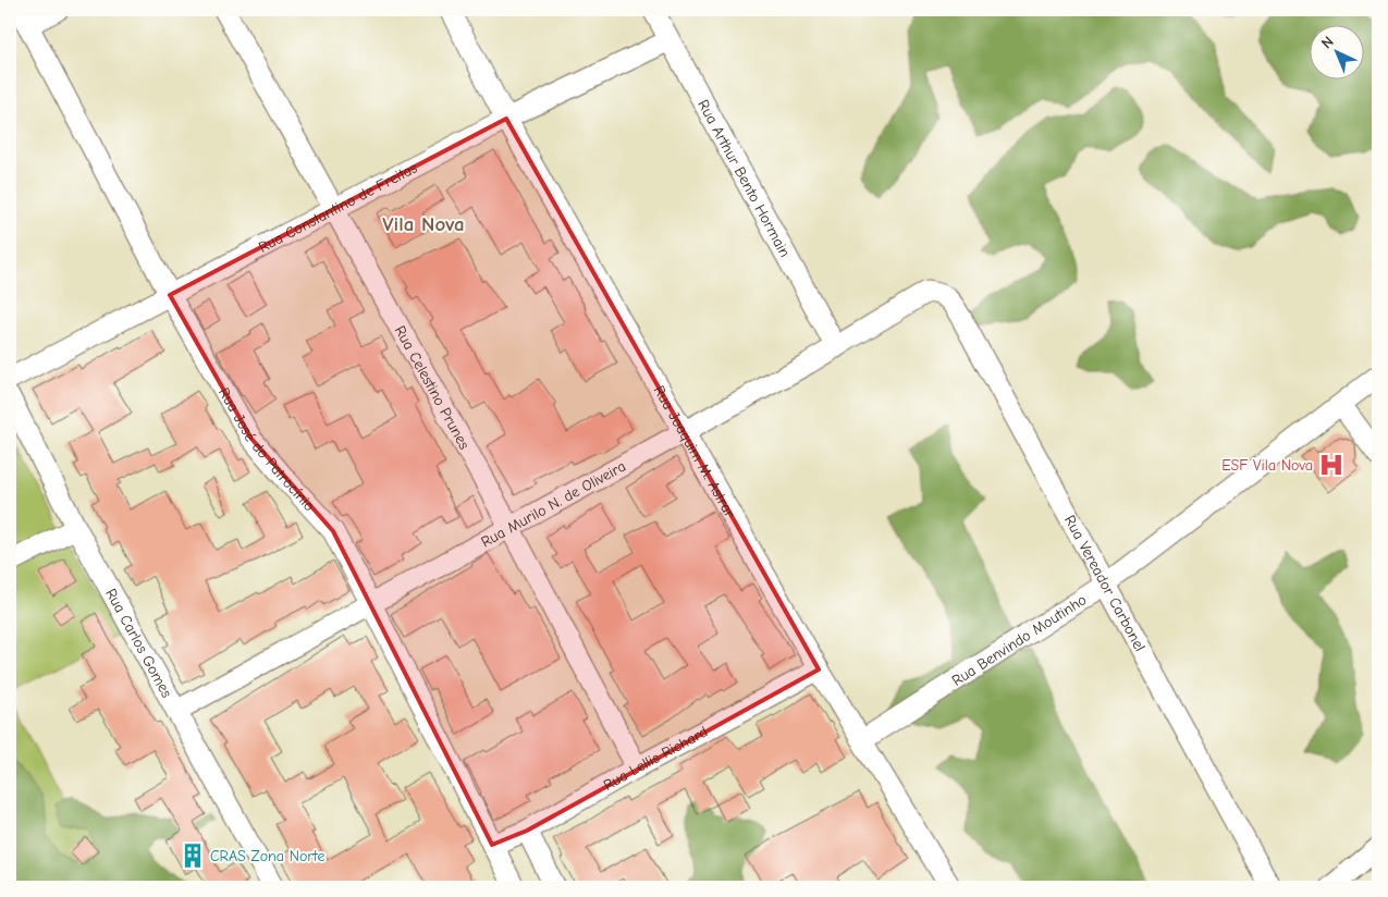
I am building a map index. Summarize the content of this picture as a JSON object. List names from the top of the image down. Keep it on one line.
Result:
{"streets":{"street":["Rua Arthur Bento Hormain","Rua Constantino de Freitas","Rua Celestino Prunes","Rua José do Patrocínio","Rua Joaquim M. Astrar","Rua Murilo N. de Oliveira","Rua Vereador Carbonel","Rua Benvindo Moutinho","Rua Carlos Gomes","Rua Lellis Richard"]},"crossings":[["Rua Arthur Bento Hormain","Rua Constantino de Freitas"],["Rua Arthur Bento Hormain","Rua Murilo N. de Oliveira"],["Rua Constantino de Freitas","Rua Celestino Prunes"],["Rua Constantino de Freitas","Rua José do Patrocínio"],["Rua Constantino de Freitas","Rua Joaquim M. Astrar"],["Rua Celestino Prunes","Rua Murilo N. de Oliveira"],["Rua Celestino Prunes","Rua Lellis Richard"],["Rua José do Patrocínio","Rua Murilo N. de Oliveira"],["Rua José do Patrocínio","Rua Lellis Richard"],["Rua Joaquim M. Astrar","Rua Murilo N. de Oliveira"],["Rua Joaquim M. Astrar","Rua Benvindo Moutinho"],["Rua Joaquim M. Astrar","Rua Lellis Richard"],["Rua Murilo N. de Oliveira","Rua Vereador Carbonel"],["Rua Murilo N. de Oliveira","Rua Carlos Gomes"],["Rua Vereador Carbonel","Rua Benvindo Moutinho"]],"districts":["Vila Nova"],"places":{"hospital":["ESF Vila Nova"],"building":["CRAS Zona Norte"]},"north":"top left"}
